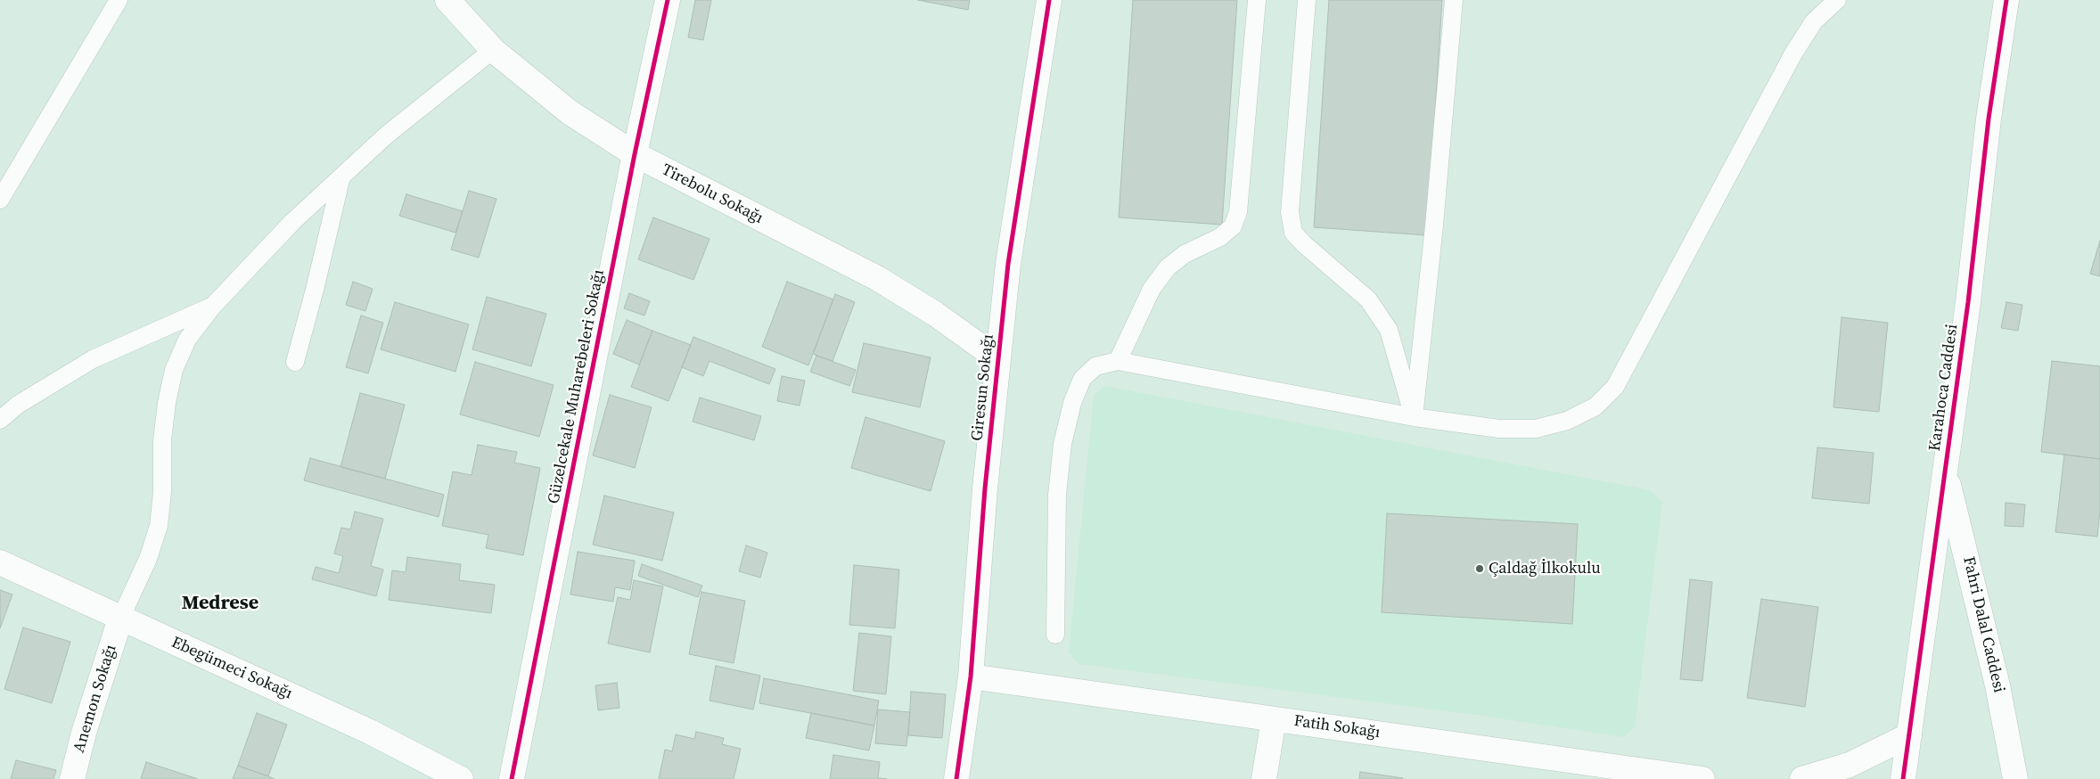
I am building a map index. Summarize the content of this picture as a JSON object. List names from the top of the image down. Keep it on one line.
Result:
{"streets":{"street":["Tirebolu Sokağı","Güzelcekale Muharebeleri Sokağı","Giresun Sokağı","Karahoca Caddesi","Fahri Dalal Caddesi","Ebegümeci Sokağı","Anemon Sokağı","Fatih Sokağı"]},"crossings":[["Tirebolu Sokağı","Güzelcekale Muharebeleri Sokağı"],["Tirebolu Sokağı","Giresun Sokağı"],["Giresun Sokağı","Fatih Sokağı"],["Karahoca Caddesi","Fahri Dalal Caddesi"],["Ebegümeci Sokağı","Anemon Sokağı"]],"districts":["Medrese"],"places":["Çaldağ İlkokulu"]}
